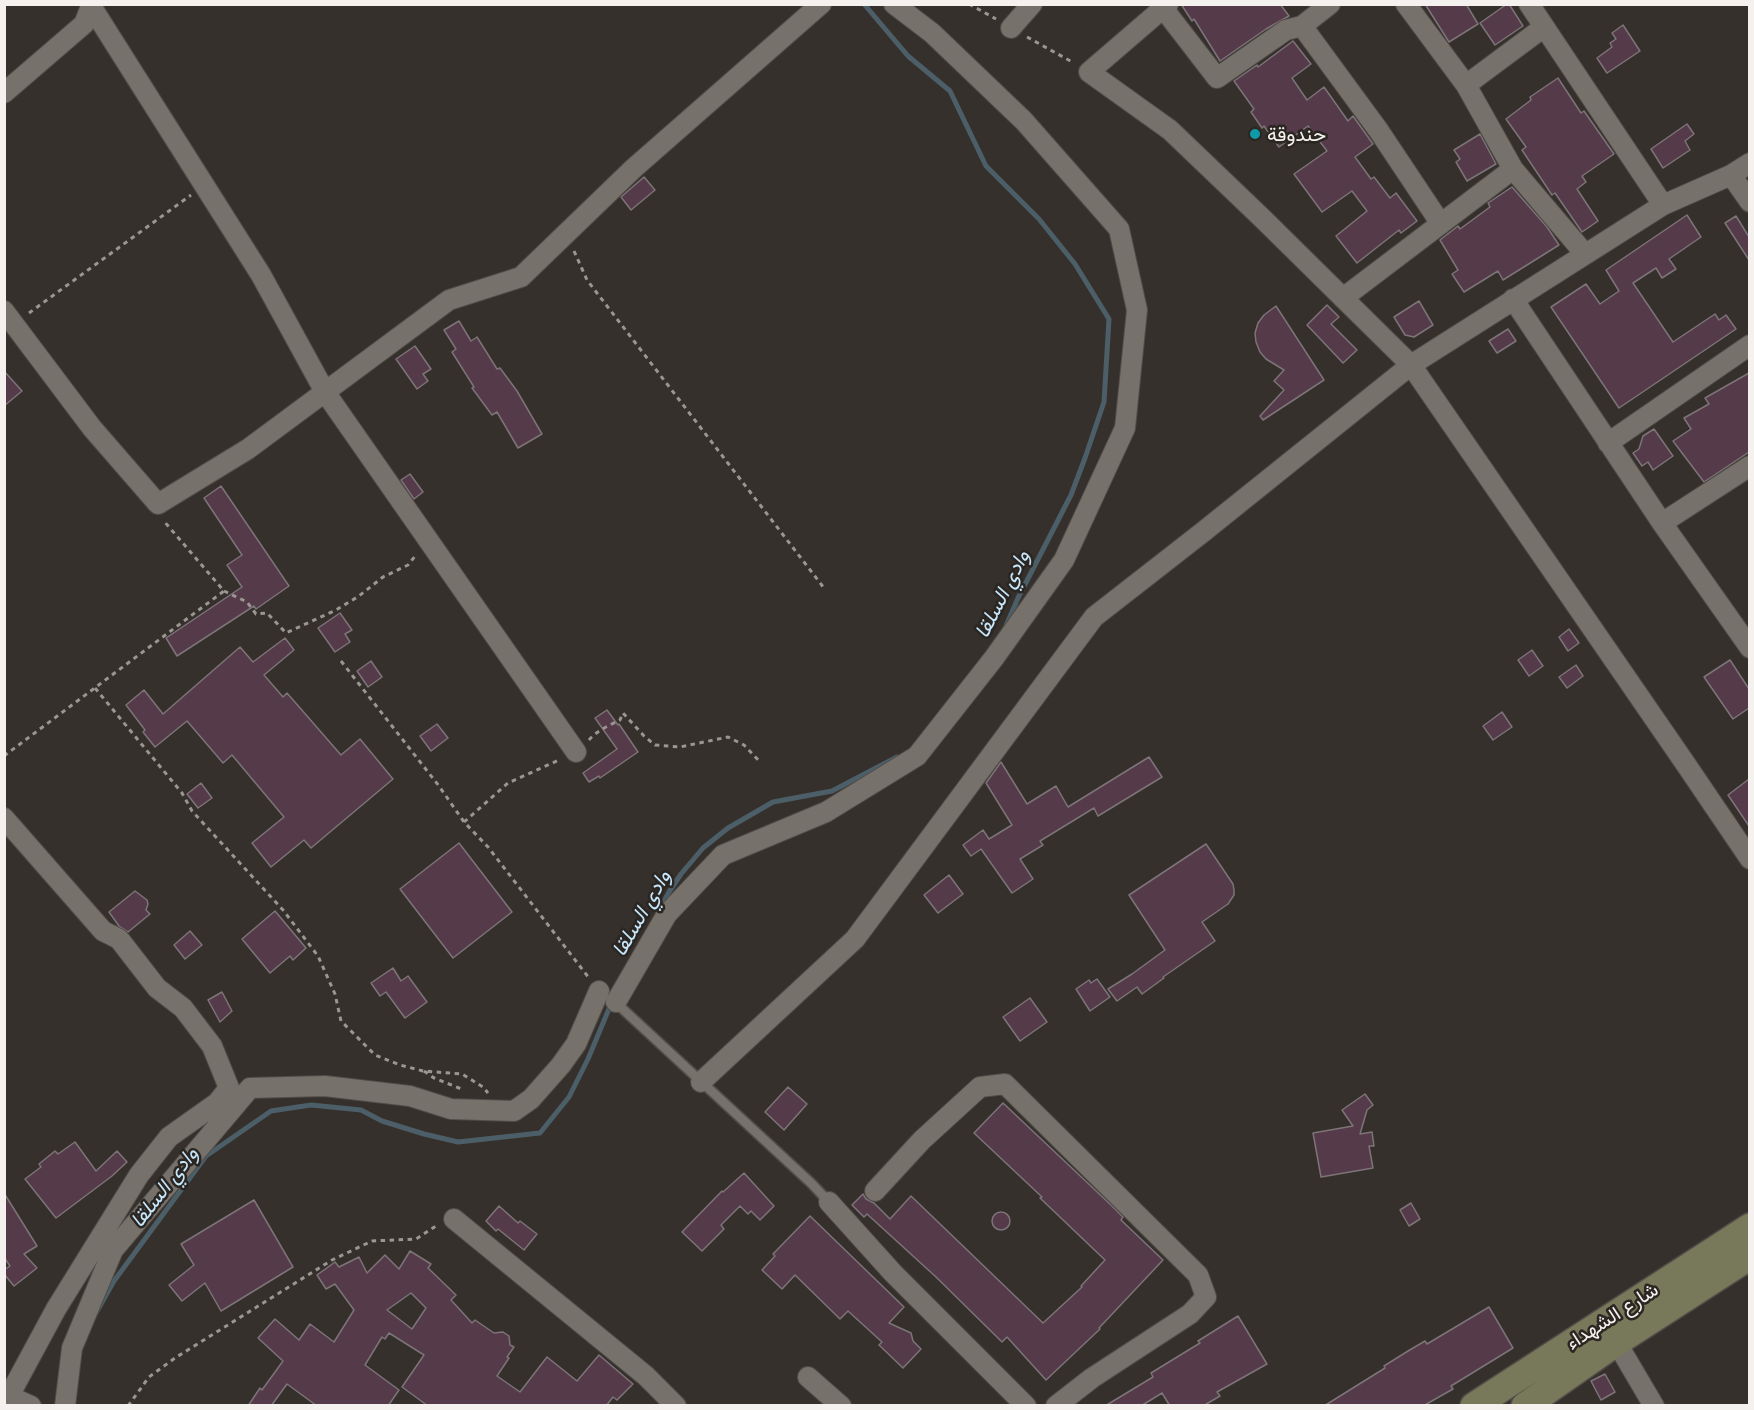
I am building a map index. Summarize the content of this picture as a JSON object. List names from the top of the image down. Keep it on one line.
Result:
{"streets":{"main road":["شارع الشهداء"]},"water":["وادي السلقا"],"places":["حندوقة"]}
